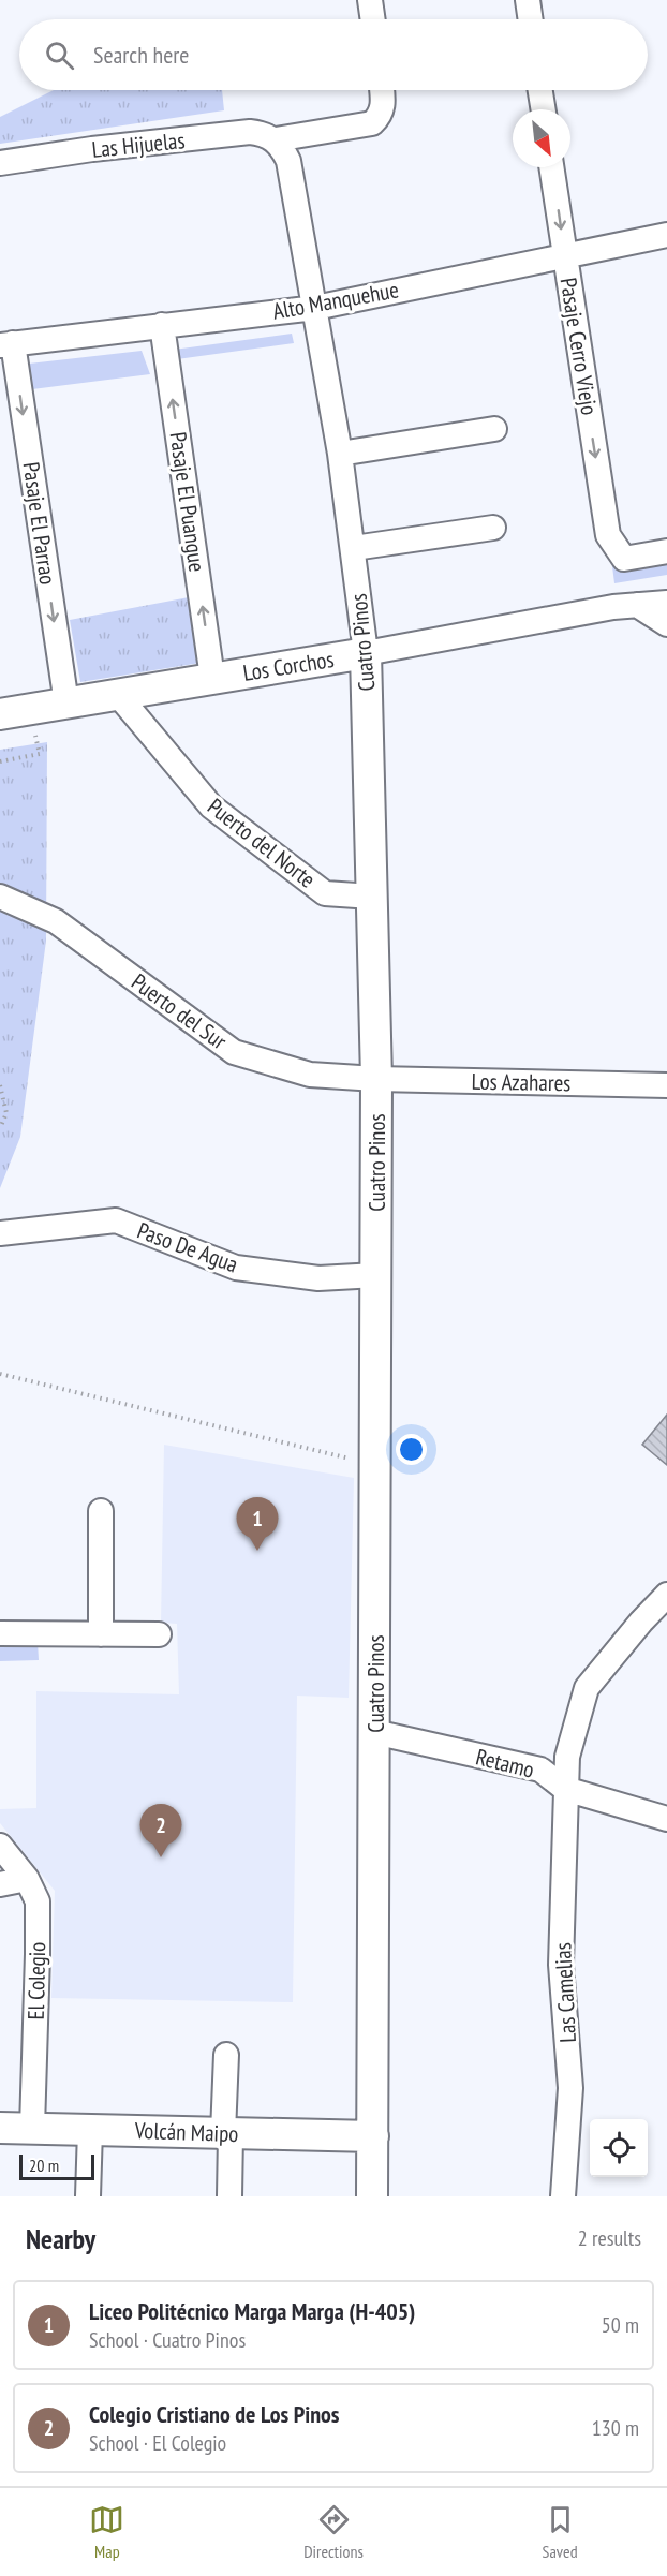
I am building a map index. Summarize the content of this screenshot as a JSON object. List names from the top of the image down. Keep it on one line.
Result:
{"streets":{"street":["Las Hijuelas","Alto Manquehue","Pasaje Cerro Viejo","Pasaje El Puangue","Pasaje El Parrao","Cuatro Pinos","Los Corchos","Puerto del Norte","Puerto del Sur","Los Azahares","Paso De Agua","Retamo","El Colegio","Las Camelias","Volcán Maipo"]},"crossings":[["Las Hijuelas","Cuatro Pinos"],["Alto Manquehue","Pasaje Cerro Viejo"],["Alto Manquehue","Pasaje El Puangue"],["Alto Manquehue","Pasaje El Parrao"],["Alto Manquehue","Cuatro Pinos"],["Pasaje El Puangue","Los Corchos"],["Pasaje El Parrao","Los Corchos"],["Cuatro Pinos","Los Corchos"],["Cuatro Pinos","Puerto del Norte"],["Cuatro Pinos","Puerto del Sur"],["Cuatro Pinos","Los Azahares"],["Cuatro Pinos","Paso De Agua"],["Cuatro Pinos","Retamo"],["Cuatro Pinos","Volcán Maipo"],["Los Corchos","Puerto del Norte"],["Puerto del Sur","Los Azahares"],["Retamo","Las Camelias"],["El Colegio","Volcán Maipo"]],"one_way":["Pasaje Cerro Viejo","Pasaje El Puangue","Pasaje El Parrao"],"scale_bar":"20 m","north":"bottom right","page":{"search":"Search here","pins":["1","2"],"scale":"20 m","heading":["Nearby","2 results"],"list":[{"mark":"1","name":"Liceo Politécnico Marga Marga (H-405)","note":"School · Cuatro Pinos","value":"50 m"},{"mark":"2","name":"Colegio Cristiano de Los Pinos","note":"School · El Colegio","value":"130 m"}],"nav":["Map","Directions","Saved"]}}
